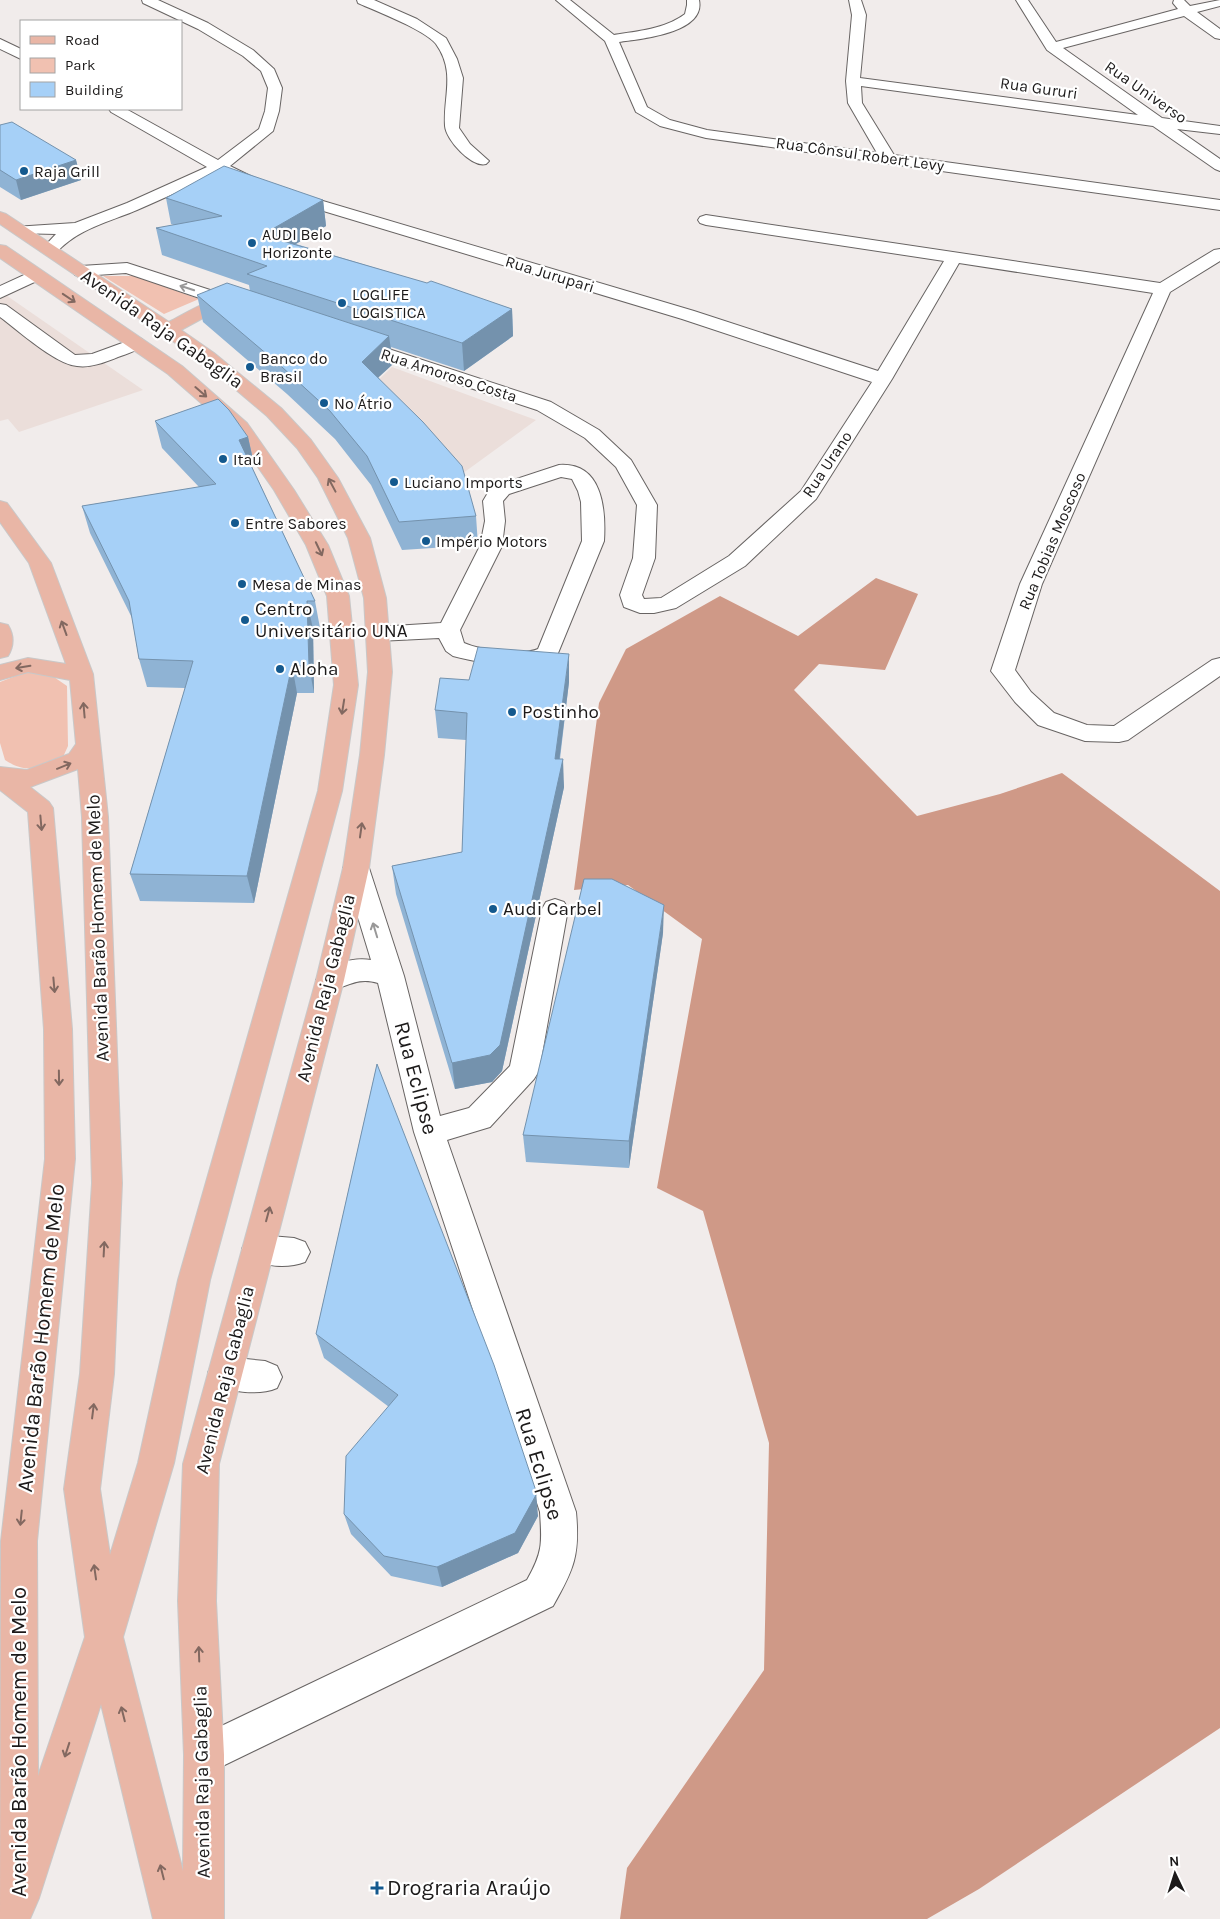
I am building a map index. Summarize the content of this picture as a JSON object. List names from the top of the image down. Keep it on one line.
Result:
{"streets":{"main road":["Avenida Raja Gabaglia","Avenida Barão Homem de Melo"],"street":["Rua Gururi","Rua Universo","Rua Cônsul Robert Levy","Rua Jurupari","Rua Amoroso Costa","Rua Urano","Rua Tobias Moscoso","Rua Eclipse"]},"crossings":[["Rua Gururi","Rua Universo"],["Rua Jurupari","Rua Urano"],["Avenida Raja Gabaglia","Avenida Barão Homem de Melo"],["Avenida Raja Gabaglia","Rua Eclipse"],["Rua Amoroso Costa","Rua Urano"]],"places":{"other":["Raja Grill","AUDI Belo Horizonte","LOGLIFE LOGISTICA","Banco do Brasil","No Átrio","Itaú","Luciano Imports","Entre Sabores","Império Motors","Mesa de Minas","Centro Universitário UNA","Aloha","Postinho","Audi Carbel"],"health":["Drograria Araújo"]},"legend":["Road","Park","Building"],"north":"top"}
